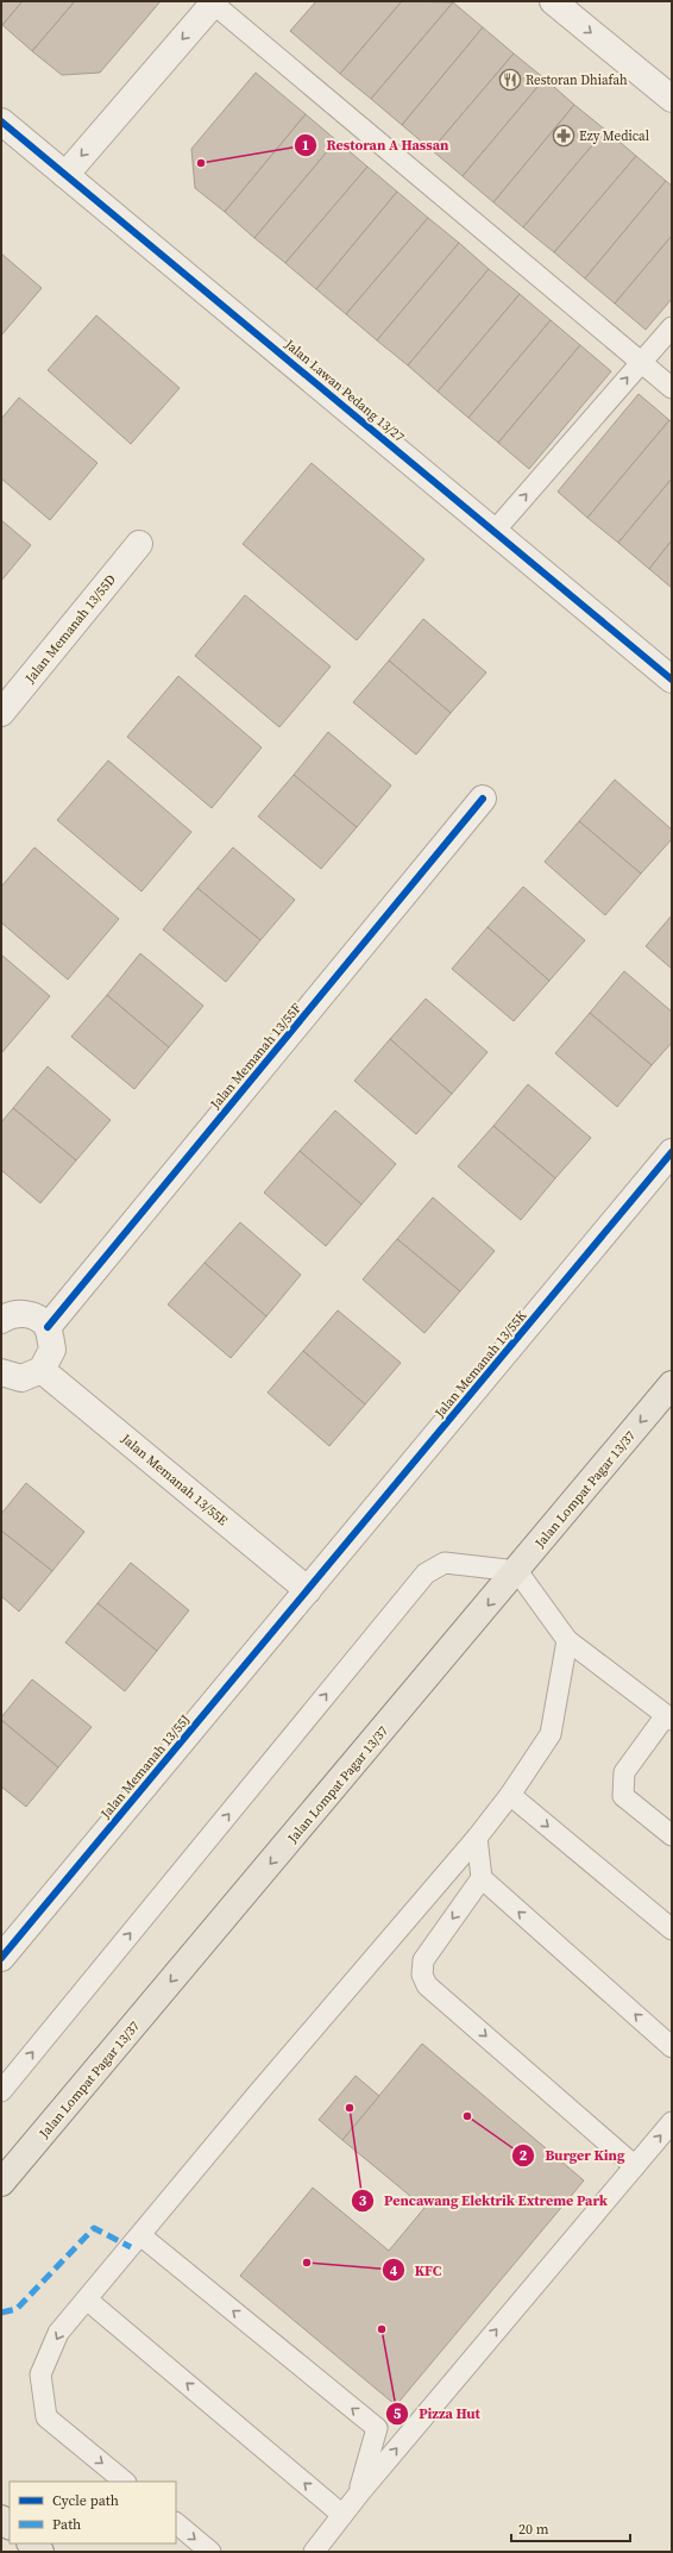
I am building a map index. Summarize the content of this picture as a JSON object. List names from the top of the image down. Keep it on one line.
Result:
{"streets":{"main road":["Jalan Lompat Pagar 13/37"],"street":["Jalan Lawan Pedang 13/27","Jalan Memanah 13/55D","Jalan Memanah 13/55F","Jalan Memanah 13/55K","Jalan Memanah 13/55E","Jalan Memanah 13/55J"]},"crossings":[["Jalan Memanah 13/55K","Jalan Memanah 13/55E"],["Jalan Memanah 13/55K","Jalan Memanah 13/55J"],["Jalan Memanah 13/55E","Jalan Memanah 13/55J"]],"one_way":["Jalan Lompat Pagar 13/37"],"places":{"restaurant":["Restoran Dhiafah"],"pharmacy":["Ezy Medical"],"other":["Restoran A Hassan","Pencawang Elektrik Extreme Park","Burger King","KFC","Pizza Hut"]},"legend":["Cycle path","Path"],"scale_bar":"20 m"}
